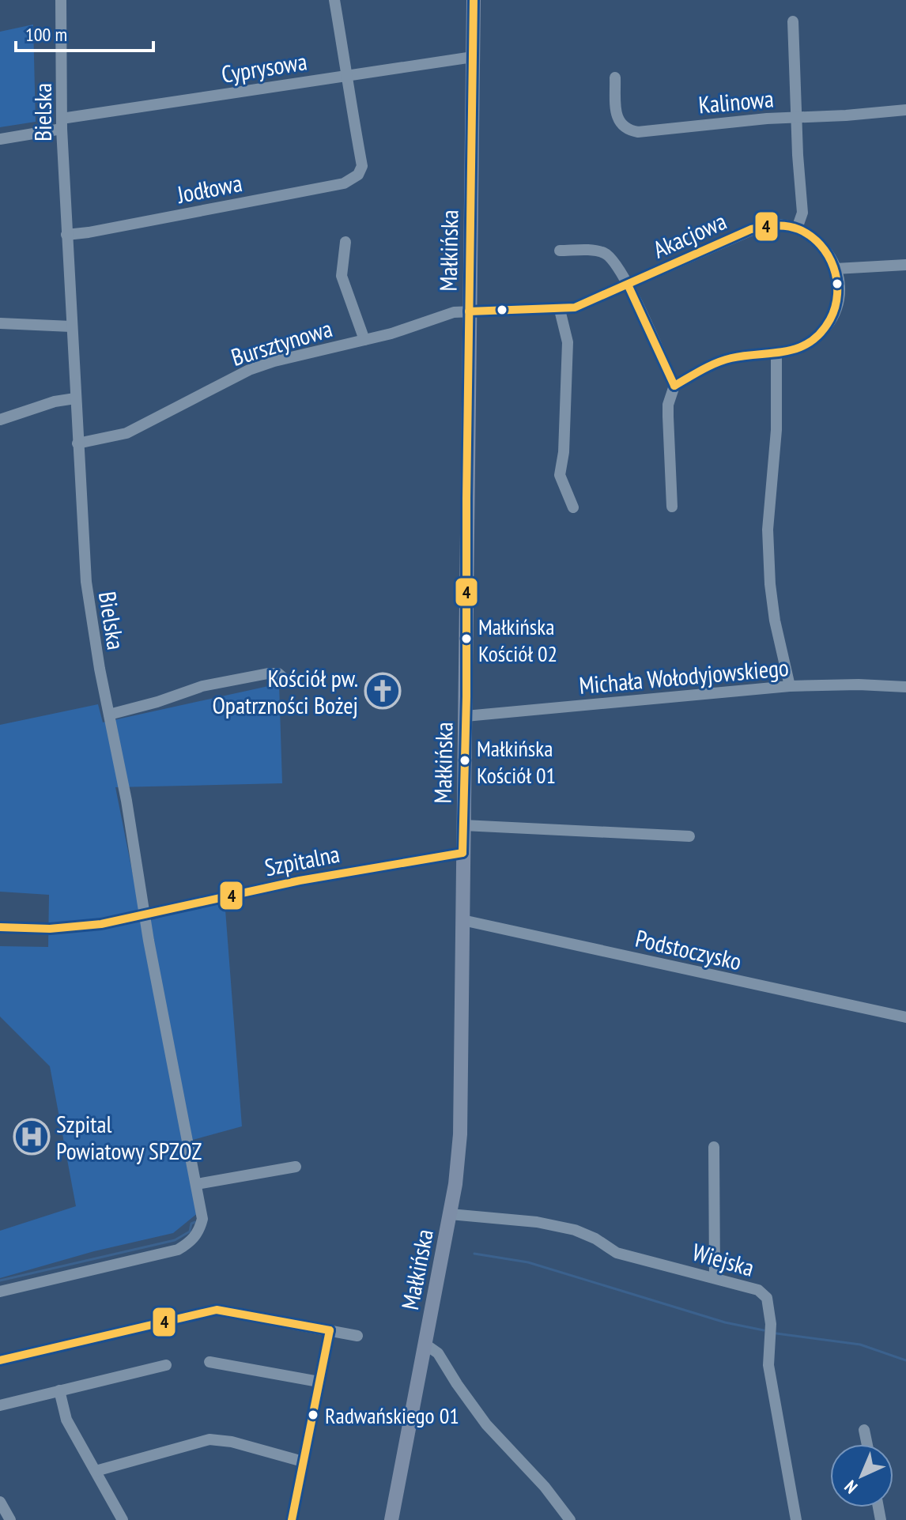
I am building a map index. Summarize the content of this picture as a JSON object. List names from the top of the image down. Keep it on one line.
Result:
{"streets":{"main road":["Małkińska"],"street":["Cyprysowa","Kalinowa","Bielska","Jodłowa","Akacjowa","Bursztynowa","Michała Wołodyjowskiego","Szpitalna","Podstoczysko","Wiejska"]},"crossings":[["Cyprysowa","Bielska"],["Cyprysowa","Jodłowa"],["Cyprysowa","Małkińska"],["Bielska","Jodłowa"],["Bielska","Bursztynowa"],["Bielska","Szpitalna"],["Akacjowa","Małkińska"],["Akacjowa","Bursztynowa"],["Małkińska","Bursztynowa"],["Małkińska","Michała Wołodyjowskiego"],["Małkińska","Szpitalna"],["Małkińska","Podstoczysko"],["Małkińska","Wiejska"]],"places":{"other":["Małkińska Kościół 02","Małkińska Kościół 01","Radwańskiego 01"],"church":["Kościół pw. Opatrzności Bożej"],"hospital":["Szpital Powiatowy SPZOZ"]},"lines":["transit line 4"],"scale_bar":"100 m","north":"bottom left"}
